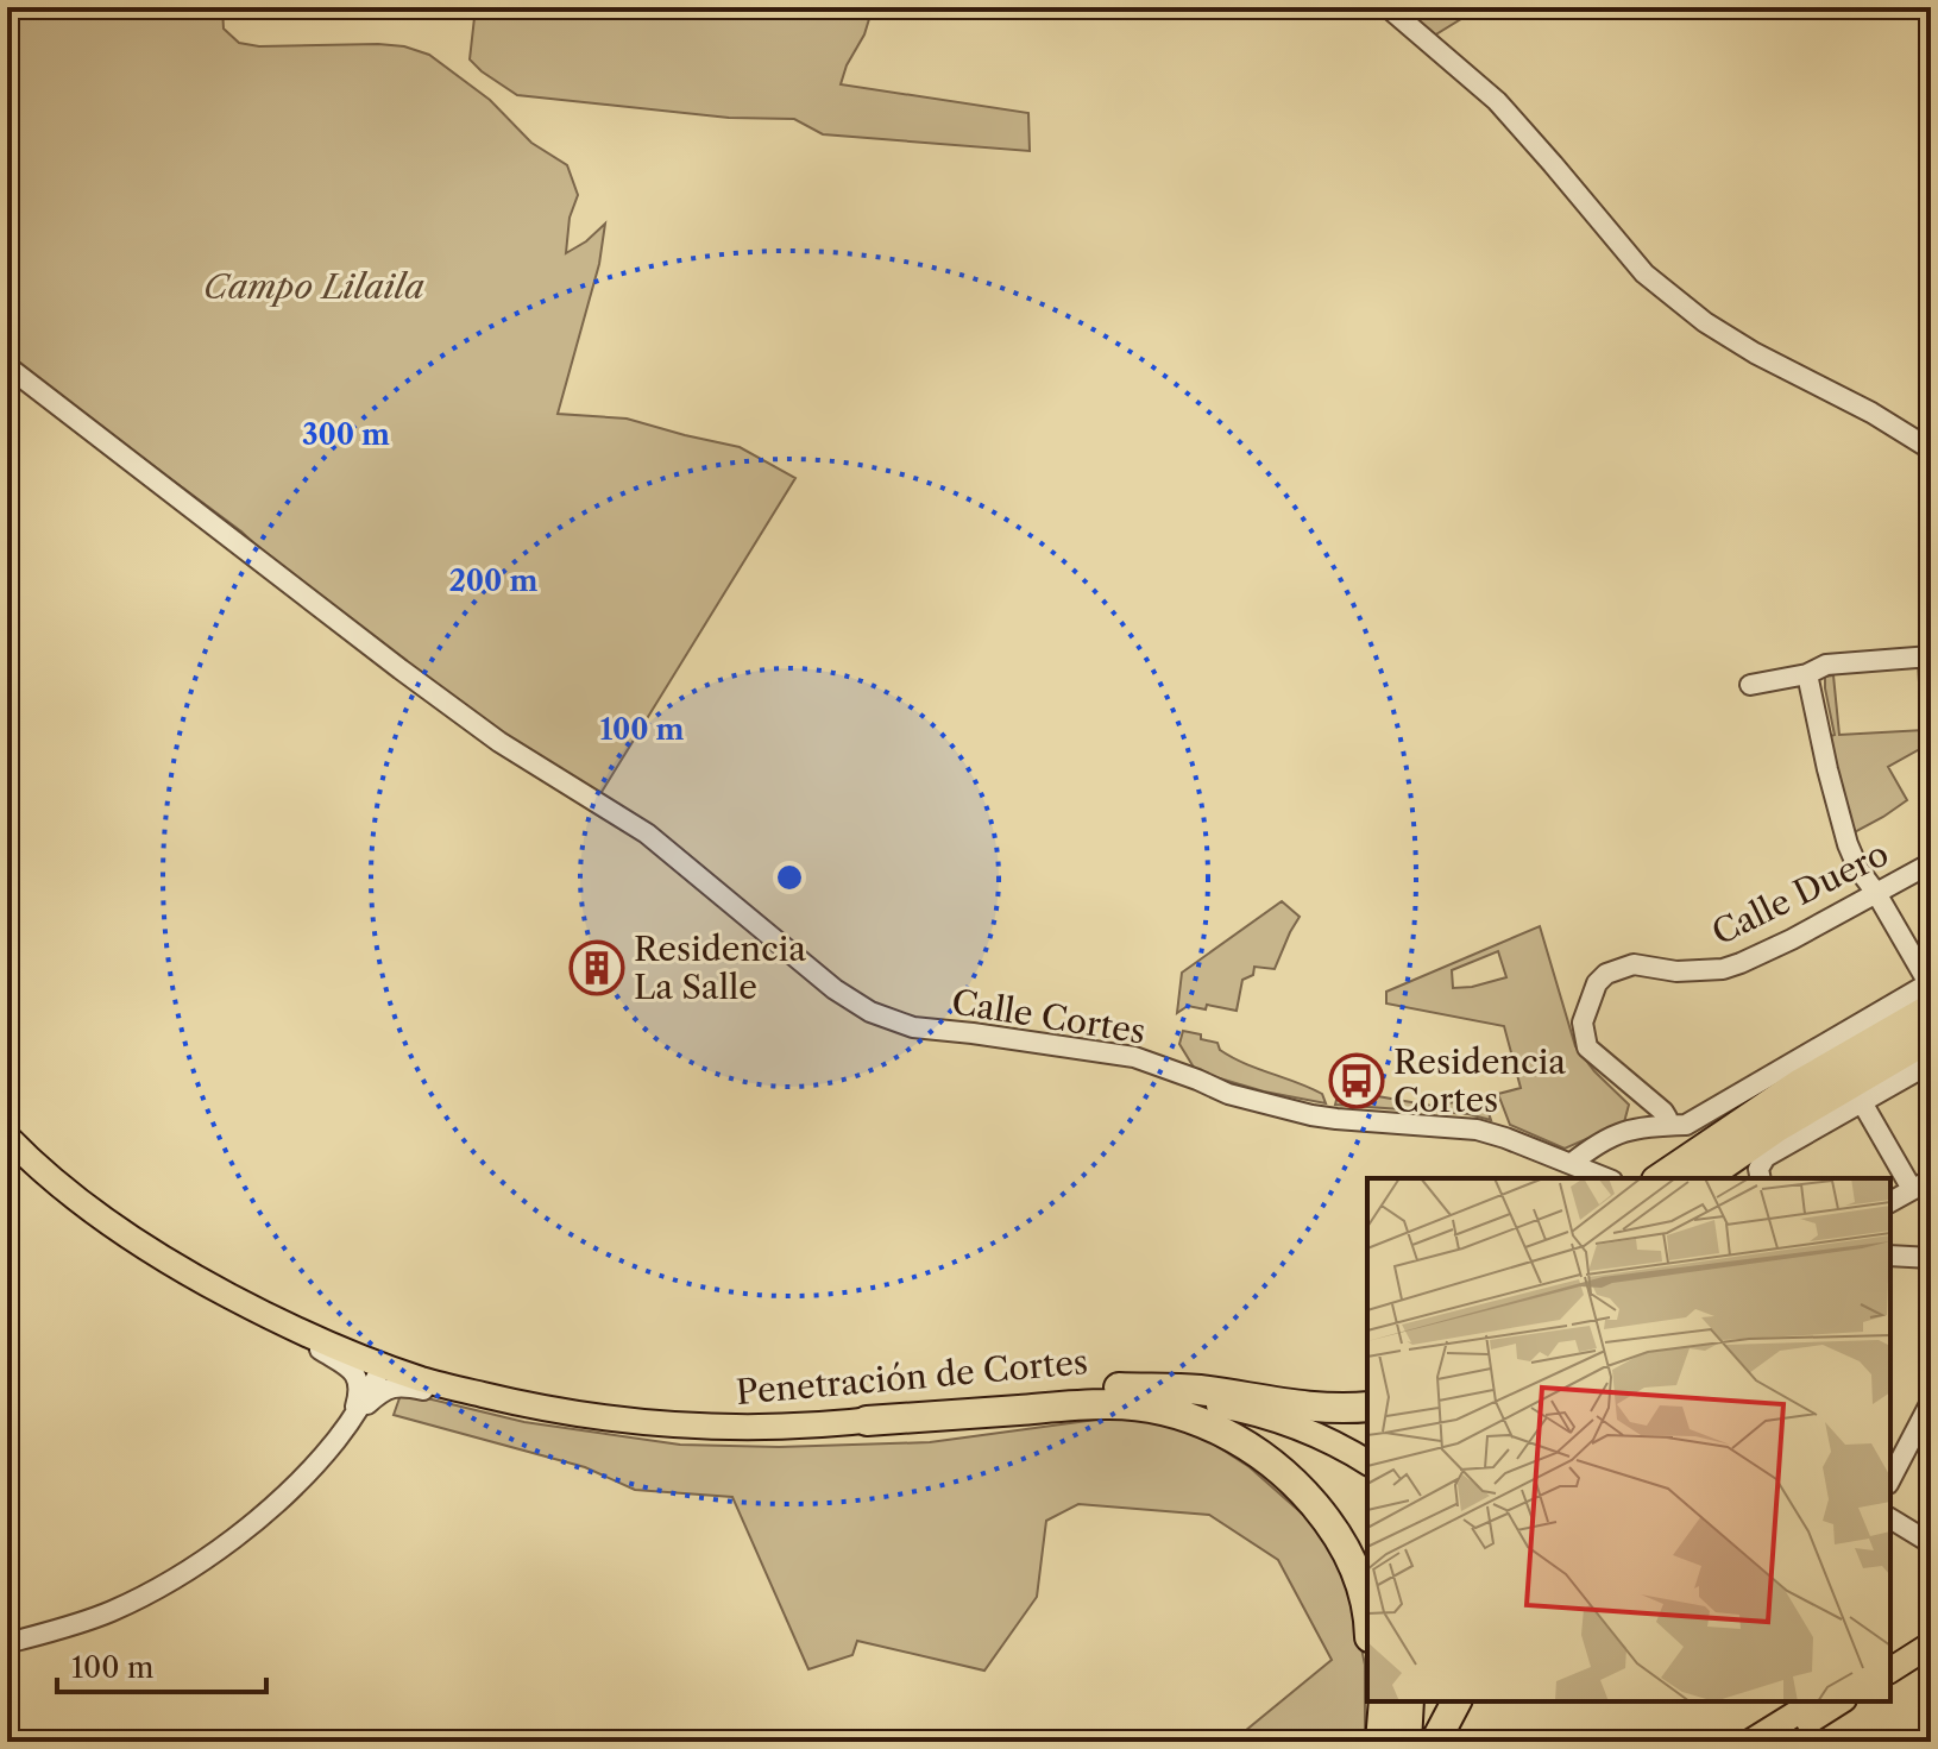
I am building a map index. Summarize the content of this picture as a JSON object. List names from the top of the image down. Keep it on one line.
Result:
{"streets":{"main road":["Penetración de Cortes"],"street":["Calle Duero","Calle Cortes"]},"parks":["Campo Lilaila"],"places":{"building":["Residencia La Salle"],"bus stop":["Residencia Cortes"]},"scale_bar":"100 m","rings":["300 m","200 m","100 m"]}
